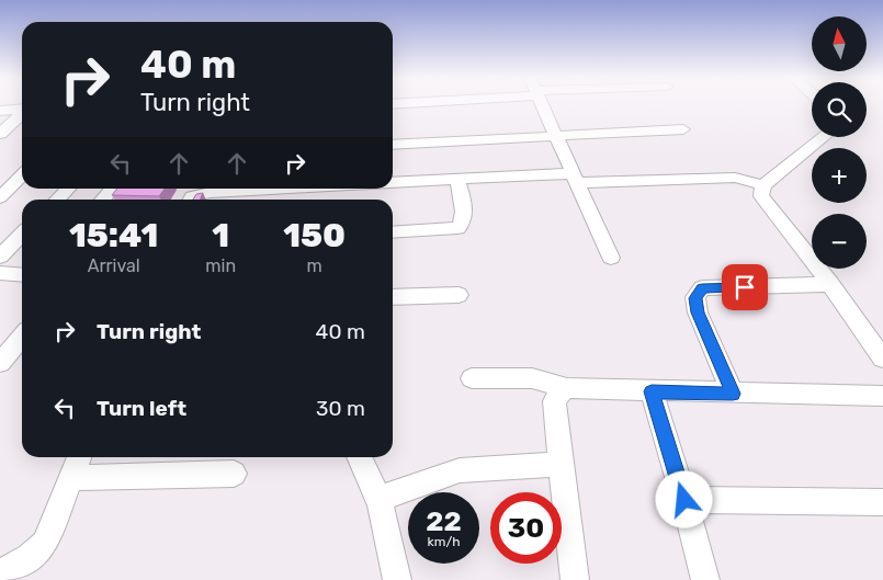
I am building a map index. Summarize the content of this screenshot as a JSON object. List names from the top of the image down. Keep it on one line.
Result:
{"north":"top","page":{"map_buttons":["+","−"],"turn":["40 m","Turn right"],"eta":["15:41","Arrival","1","min","150","m"],"list":[{"name":"Turn right","value":"40 m"},{"name":"Turn left","value":"30 m"}],"speed":"22 km/h","limit":"30"}}
